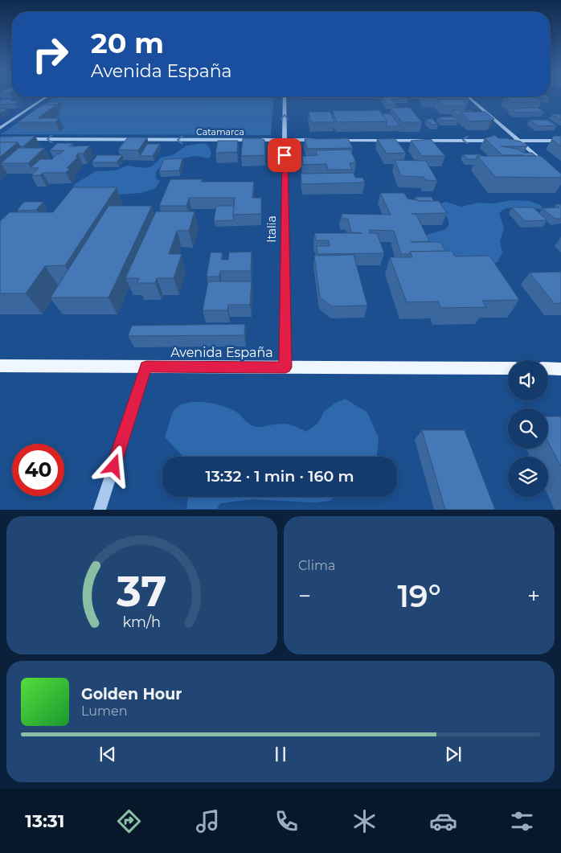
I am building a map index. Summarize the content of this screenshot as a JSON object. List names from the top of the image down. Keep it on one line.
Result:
{"streets":{"main road":["Avenida España"],"street":["Catamarca","Italia"]},"crossings":[["Catamarca","Italia"],["Italia","Avenida España"]],"one_way":["Catamarca"],"page":{"turn":["20 m","Avenida España"],"limit":"40","trip":"13:32 · 1 min · 160 m","tile":"Clima","heat":["−","19°","+"],"song":["Golden Hour","Lumen"],"tabs":"13:31","gauge":["37","km/h"]}}
